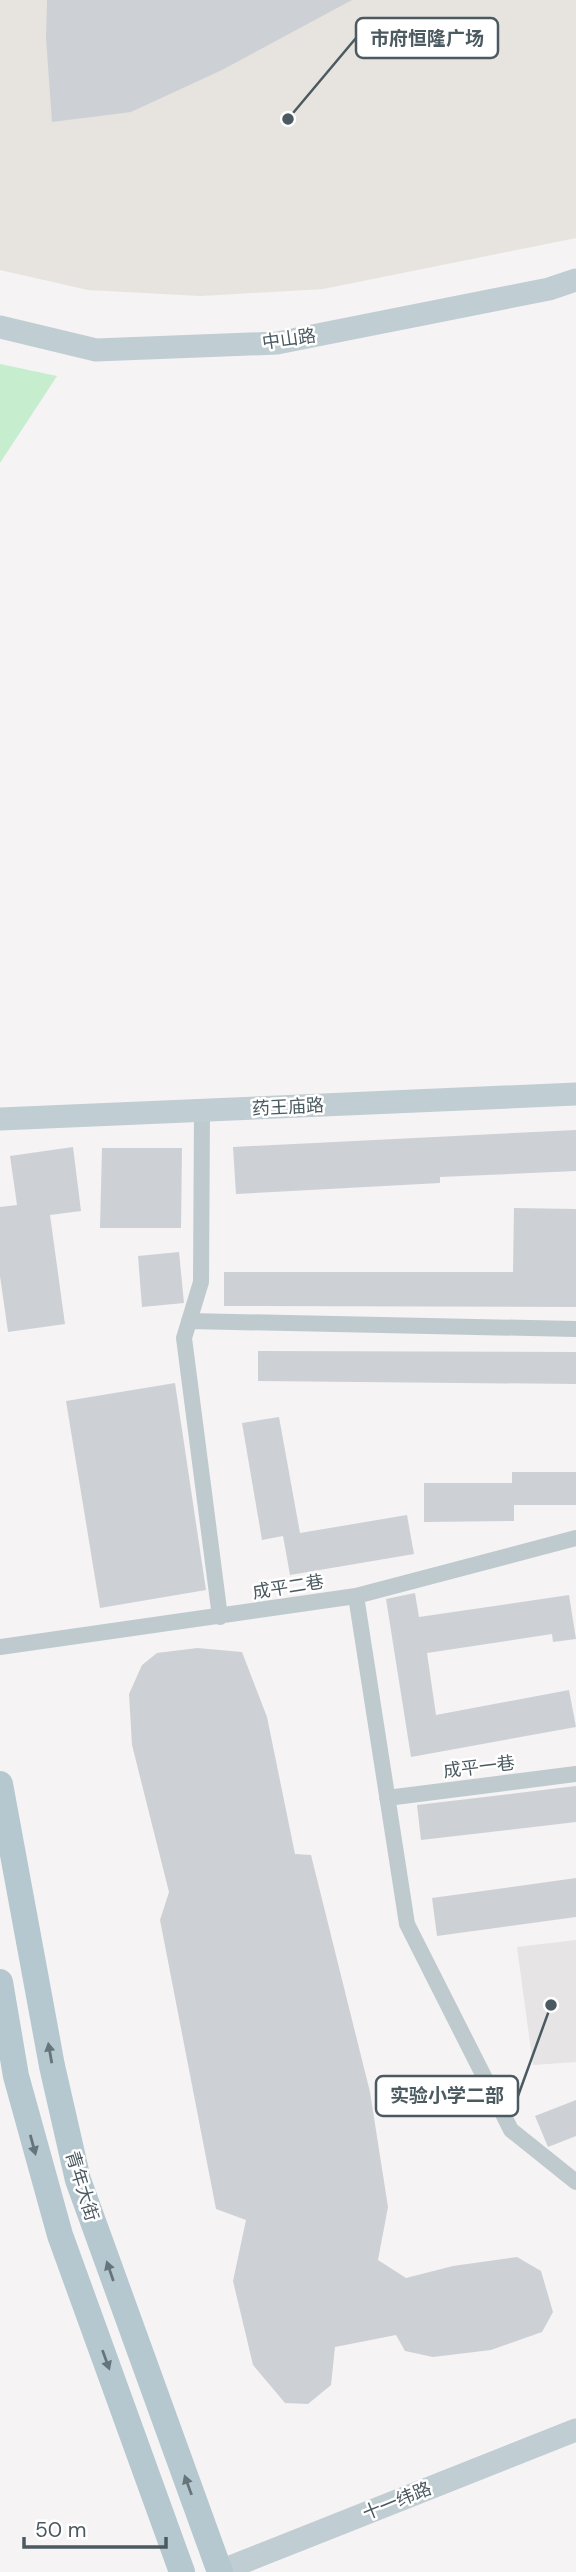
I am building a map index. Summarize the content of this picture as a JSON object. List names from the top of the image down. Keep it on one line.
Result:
{"streets":{"main road":["青年大街"],"street":["中山路","药王庙路","成平二巷","成平一巷","十一纬路"]},"crossings":[["青年大街","十一纬路"]],"places":["市府恒隆广场","实验小学二部"],"scale_bar":"50 m"}
